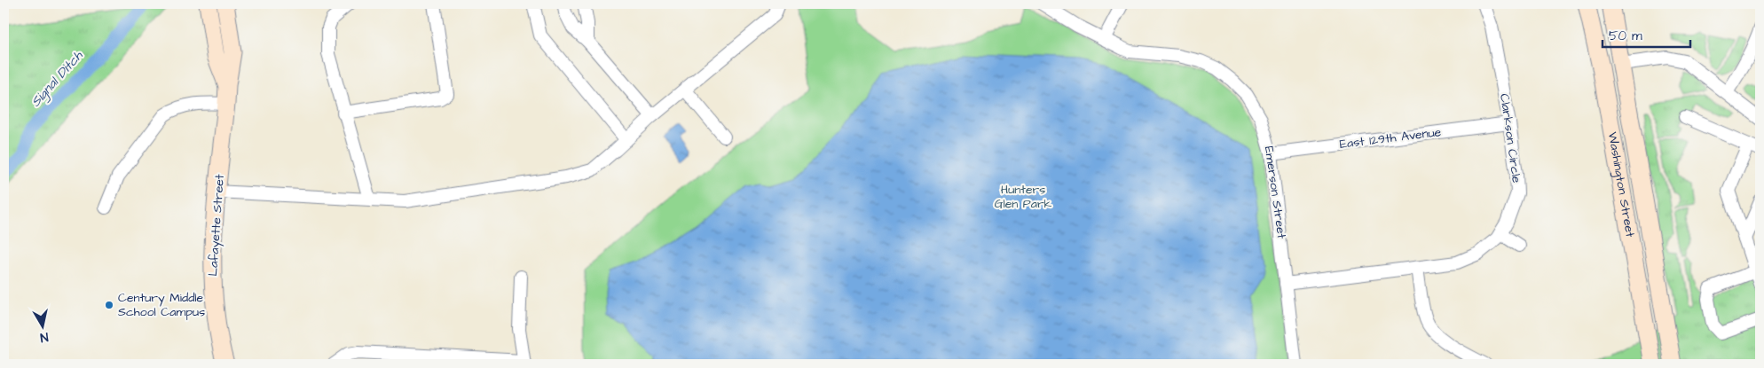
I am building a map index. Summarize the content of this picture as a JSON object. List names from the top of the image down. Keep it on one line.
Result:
{"streets":{"main road":["Washington Street","Lafayette Street"],"street":["East 129th Avenue","Clarkson Circle","Emerson Street"]},"crossings":[["East 129th Avenue","Clarkson Circle"],["East 129th Avenue","Emerson Street"],["Clarkson Circle","Emerson Street"]],"water":["Signal Ditch"],"parks":["Hunters Glen Park"],"places":["Century Middle School Campus"],"scale_bar":"50 m","north":"bottom"}
